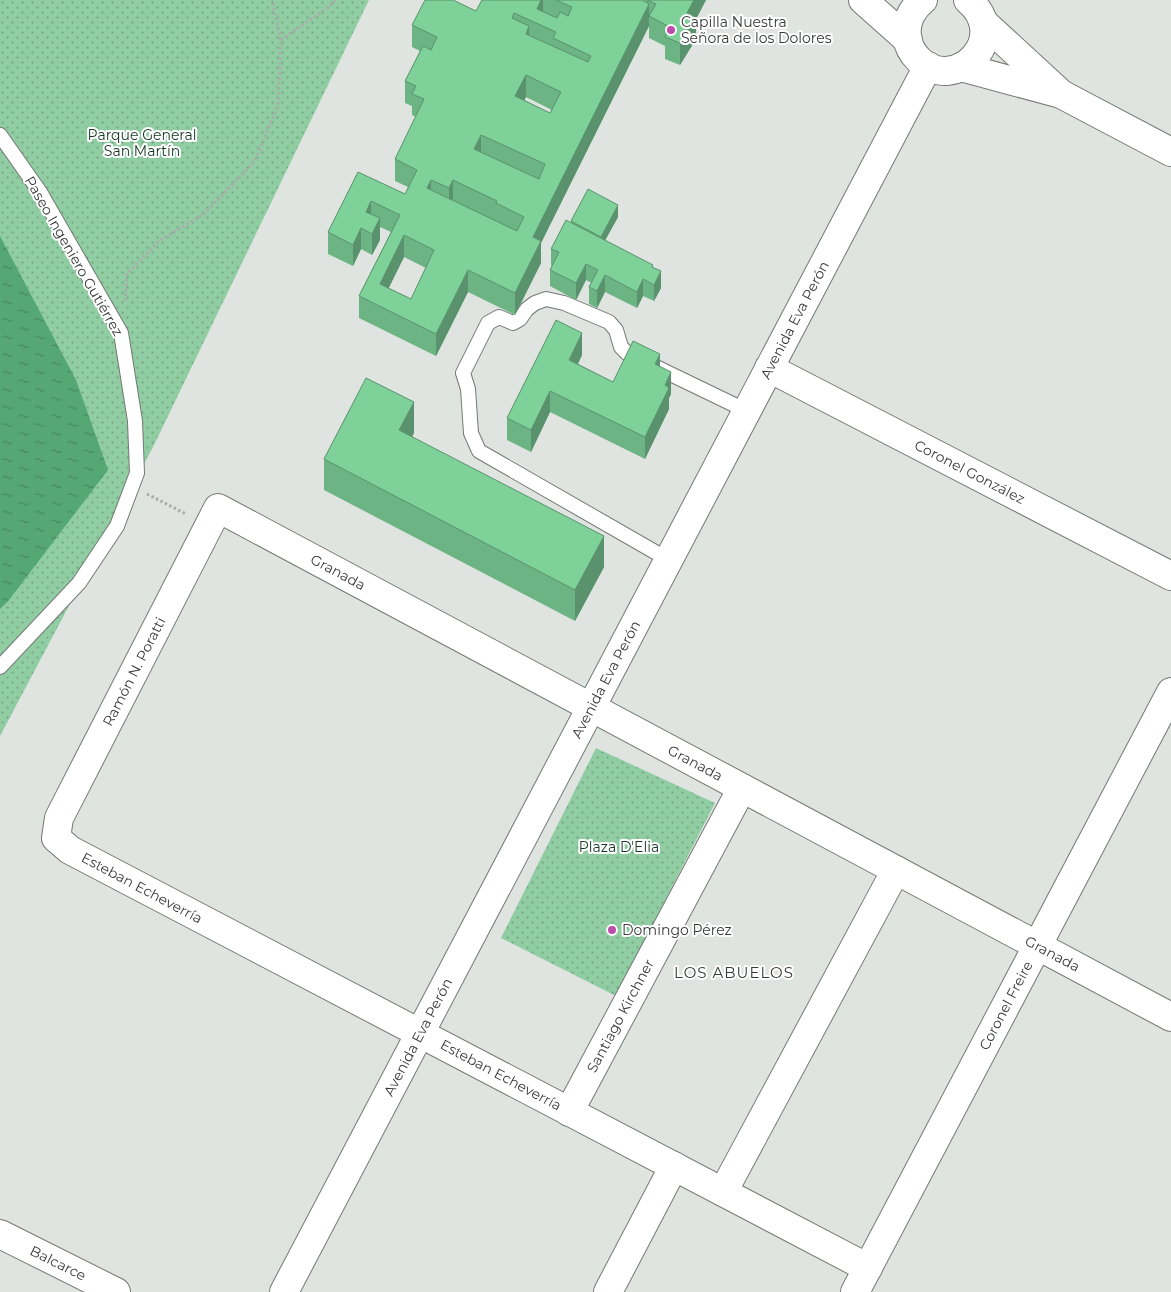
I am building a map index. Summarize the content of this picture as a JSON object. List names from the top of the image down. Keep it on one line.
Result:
{"streets":{"street":["Avenida Eva Perón","Coronel González","Granada","Ramón N. Poratti","Esteban Echeverría","Coronel Freire","Santiago Kirchner","Balcarce"],"lane":["Paseo Ingeniero Gutiérrez"]},"crossings":[["Avenida Eva Perón","Coronel González"],["Avenida Eva Perón","Granada"],["Avenida Eva Perón","Esteban Echeverría"],["Granada","Ramón N. Poratti"],["Granada","Coronel Freire"],["Granada","Santiago Kirchner"],["Ramón N. Poratti","Esteban Echeverría"],["Esteban Echeverría","Coronel Freire"],["Esteban Echeverría","Santiago Kirchner"]],"districts":["LOS ABUELOS"],"parks":["Parque General San Martín","Plaza D'Elia"],"places":["Capilla Nuestra Señora de los Dolores","Domingo Pérez"]}
